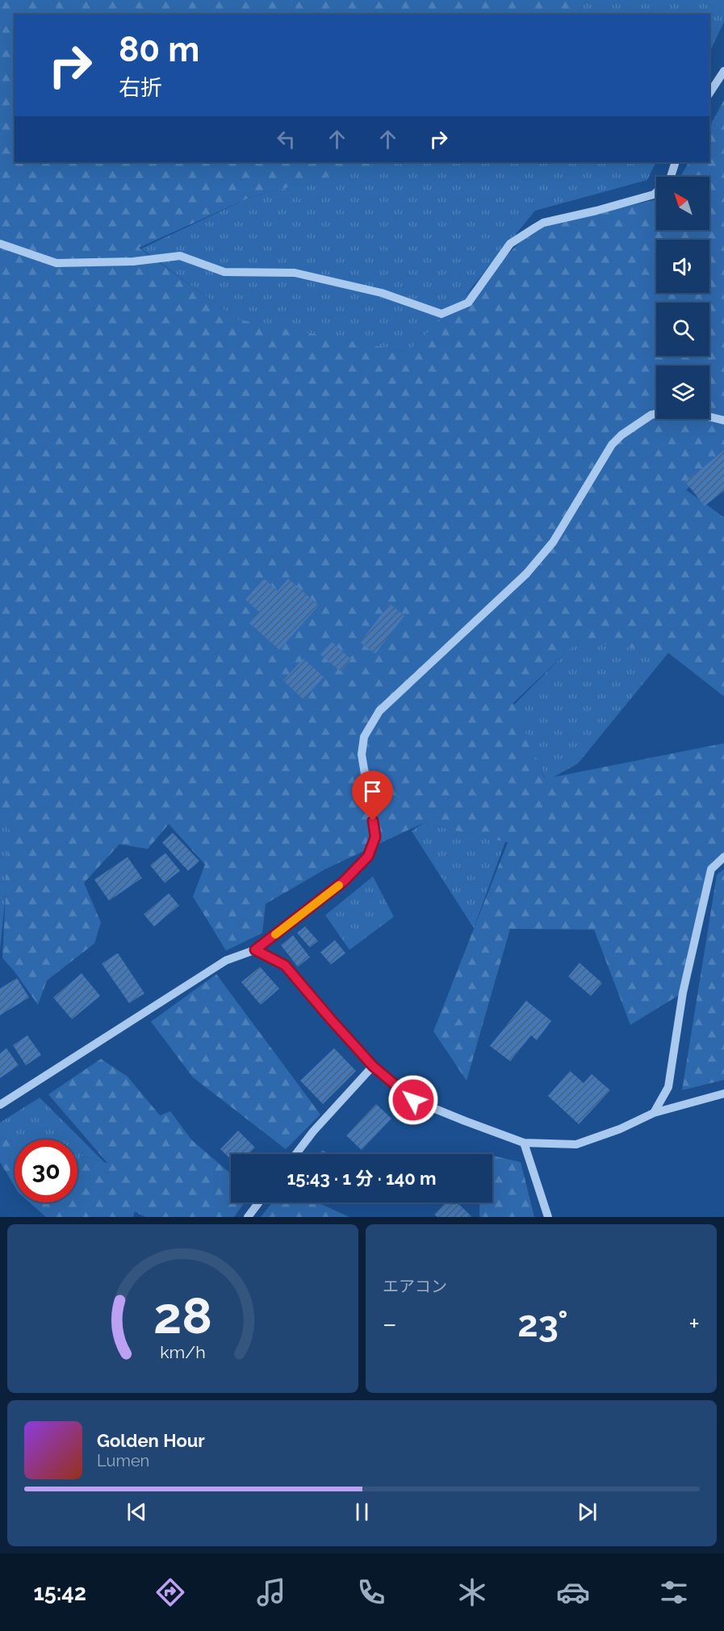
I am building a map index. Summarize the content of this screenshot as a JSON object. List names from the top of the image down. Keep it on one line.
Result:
{"north":"top left","page":{"turn":["80 m","右折"],"limit":"30","trip":"15:43 · 1 分 · 140 m","tile":"エアコン","heat":["−","23°","+"],"song":["Golden Hour","Lumen"],"tabs":"15:42","gauge":["28","km/h"]}}
